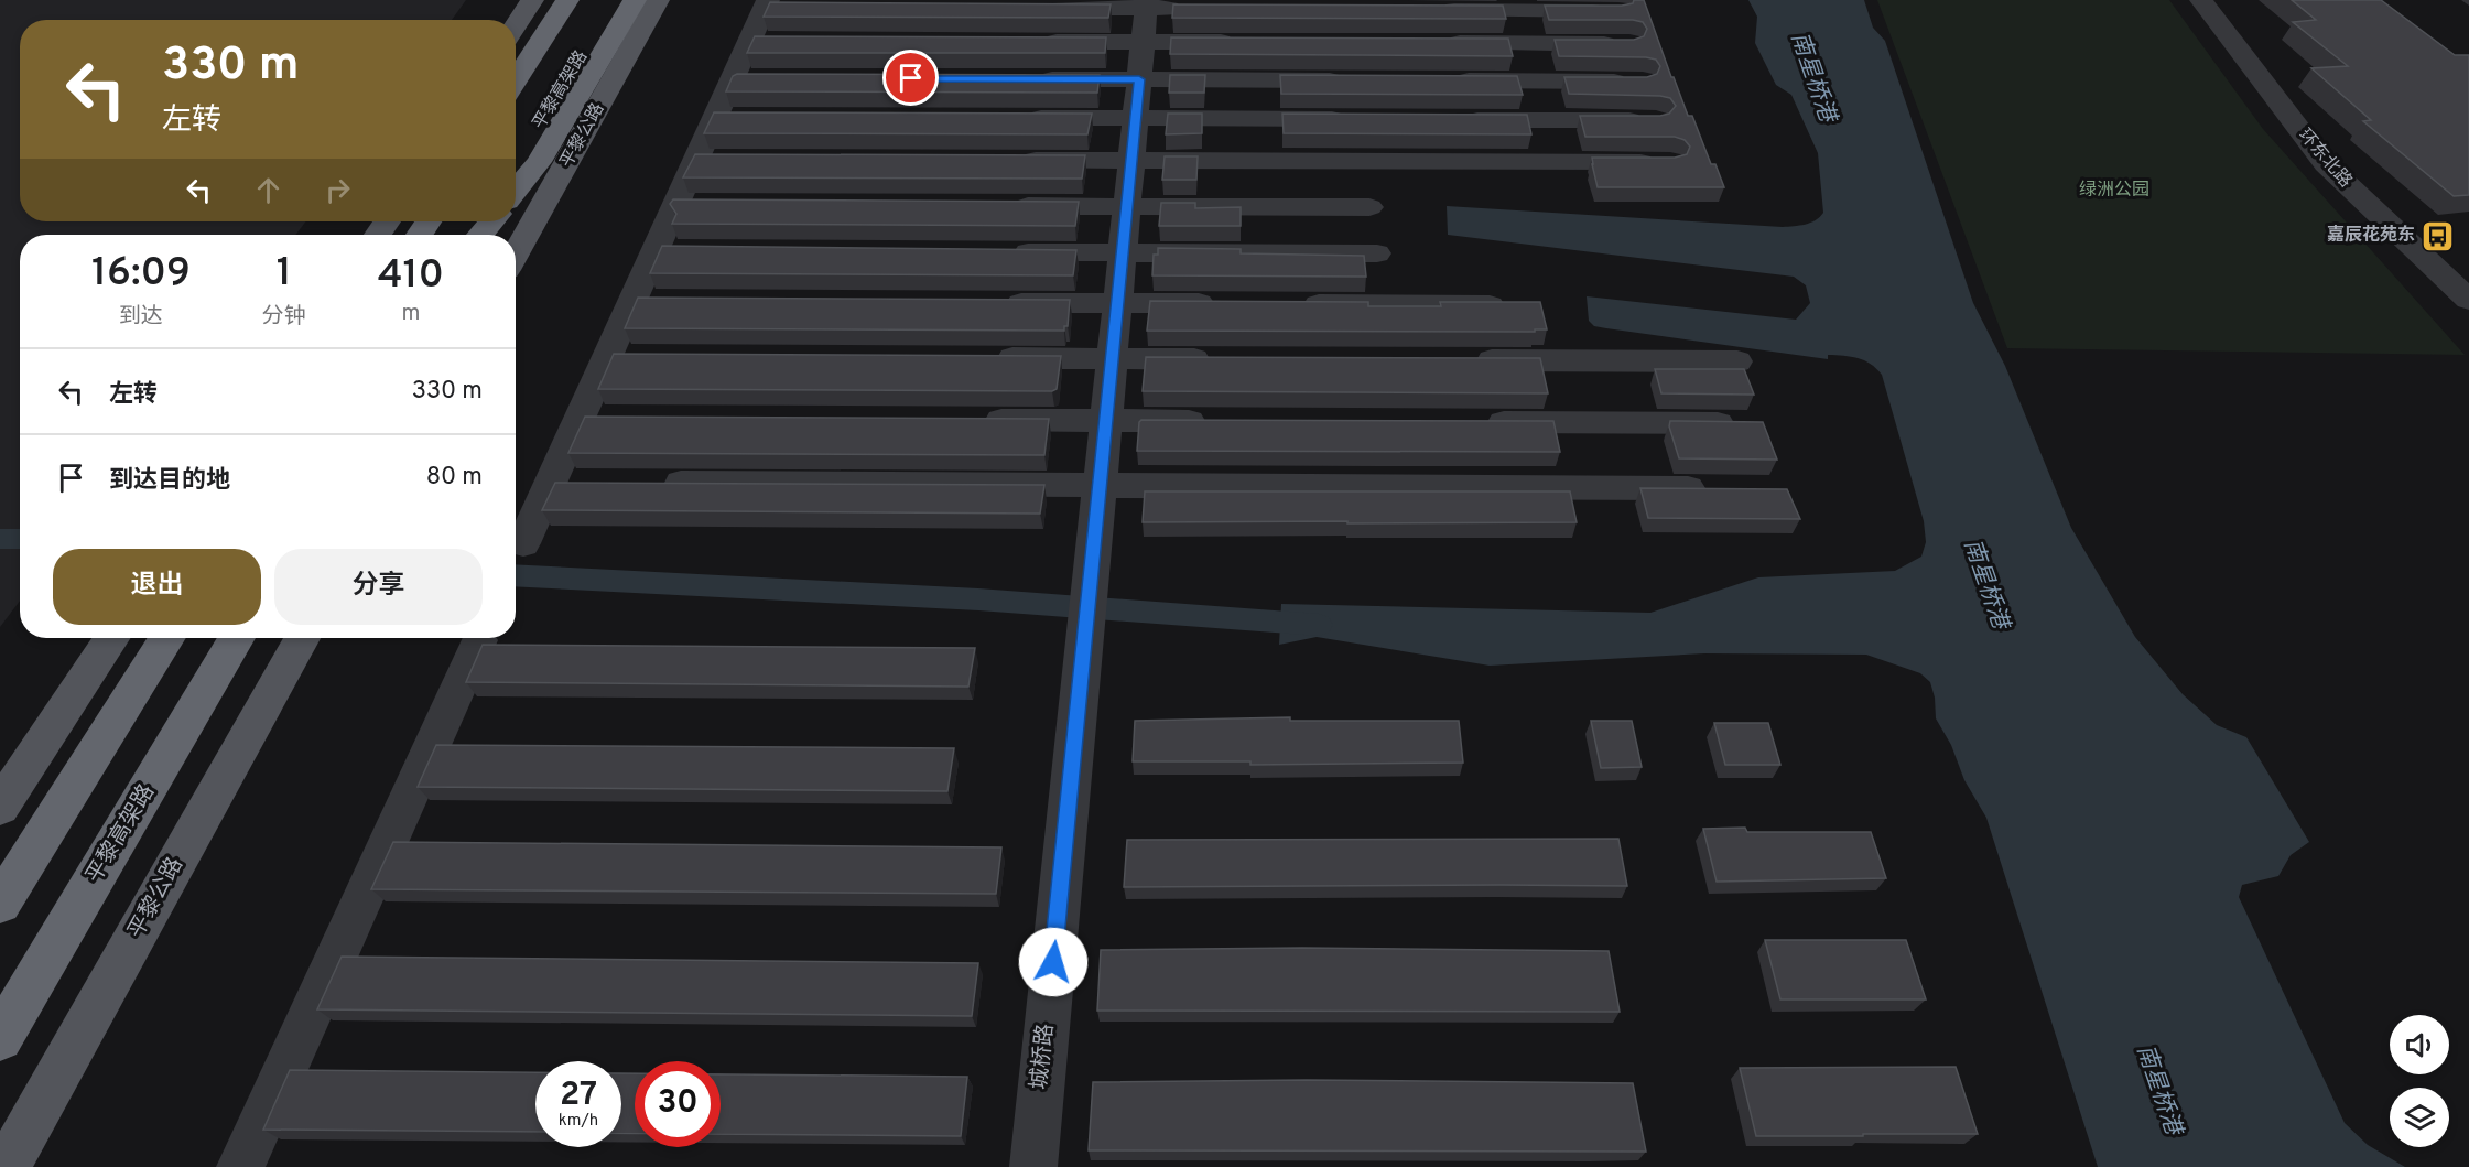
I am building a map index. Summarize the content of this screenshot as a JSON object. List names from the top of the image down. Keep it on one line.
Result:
{"streets":{"highway":["平黎高架路"],"main road":["平黎公路"],"street":["环东北路","城桥路"]},"water":["南星桥港"],"parks":["绿洲公园"],"places":{"bus stop":["嘉辰花苑东"]},"page":{"turn":["330 m","左转"],"eta":["16:09","到达","1","分钟","410","m"],"list":[{"name":"左转","value":"330 m"},{"name":"到达目的地","value":"80 m"}],"buttons":["退出","分享"],"speed":"27 km/h","limit":"30"}}
